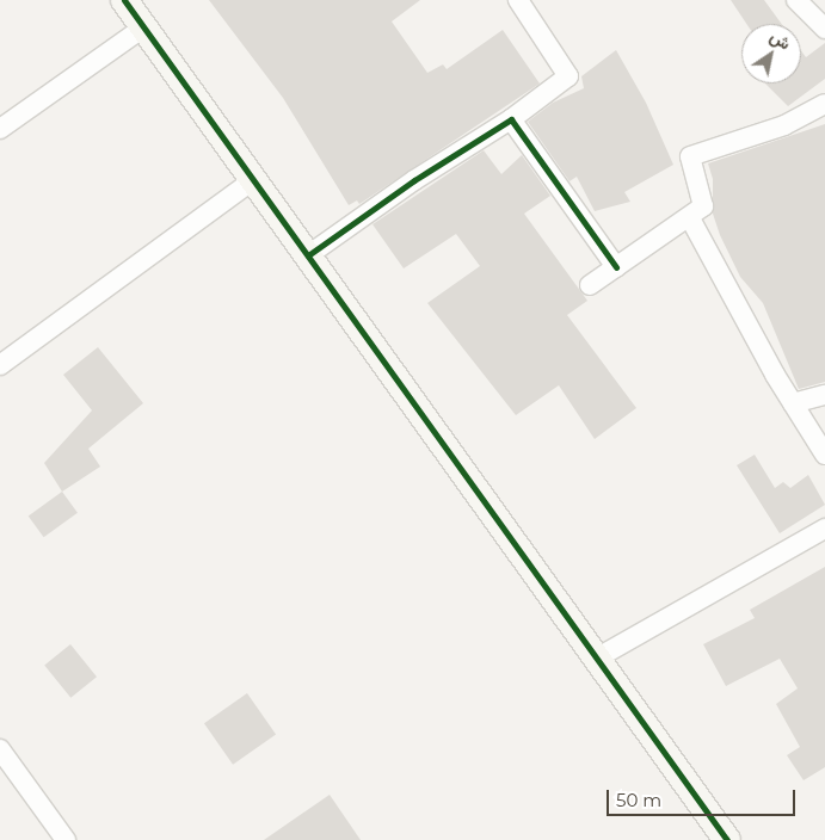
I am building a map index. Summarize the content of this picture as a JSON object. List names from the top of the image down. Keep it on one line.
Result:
{"scale_bar":"50 m","north":"top right"}
